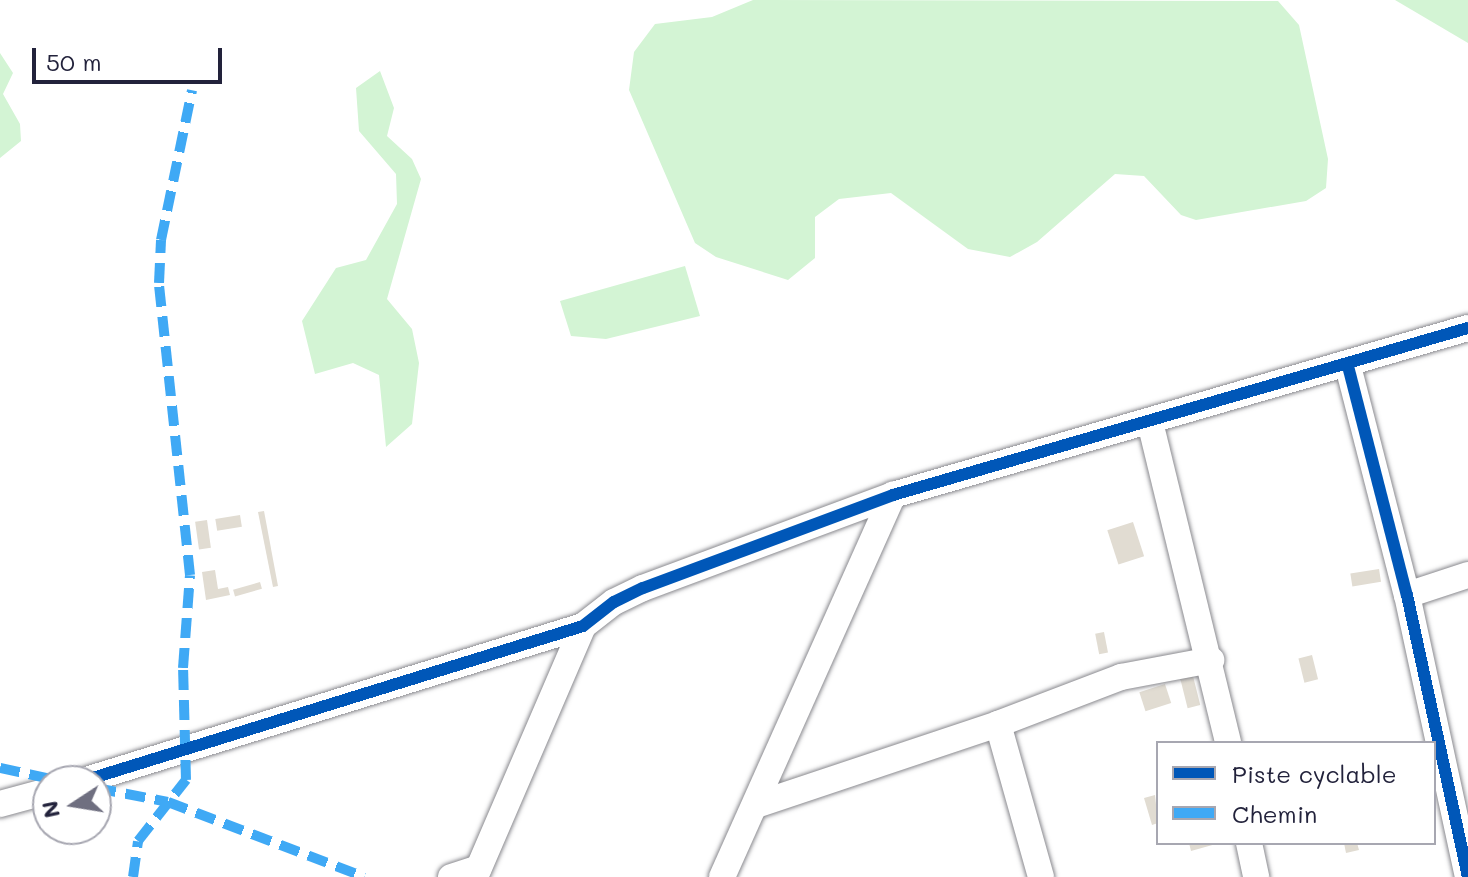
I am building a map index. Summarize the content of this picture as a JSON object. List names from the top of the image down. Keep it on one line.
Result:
{"legend":["Piste cyclable","Chemin"],"scale_bar":"50 m","north":"left"}
